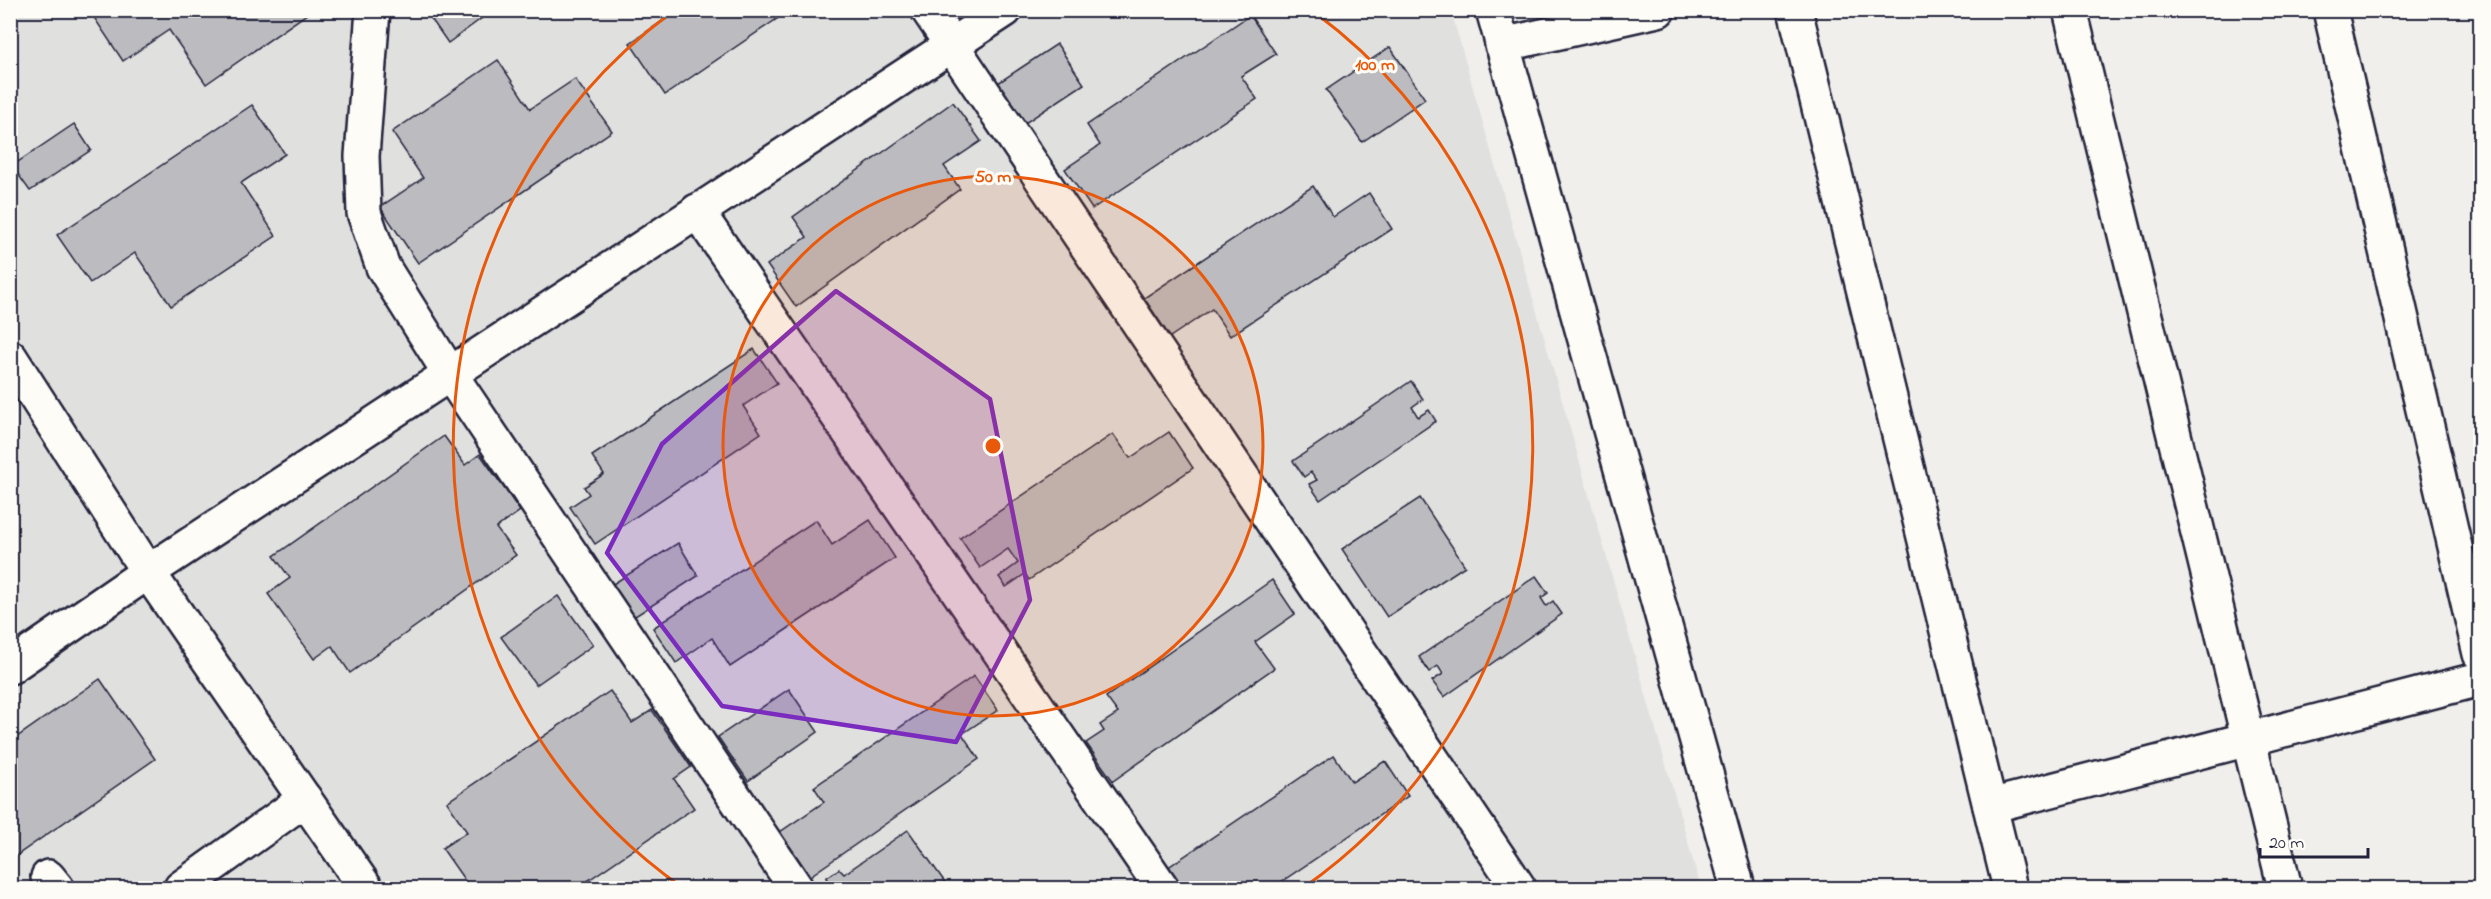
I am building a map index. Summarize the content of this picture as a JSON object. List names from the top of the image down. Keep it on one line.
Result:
{"scale_bar":"20 m","rings":["100 m","50 m"]}
